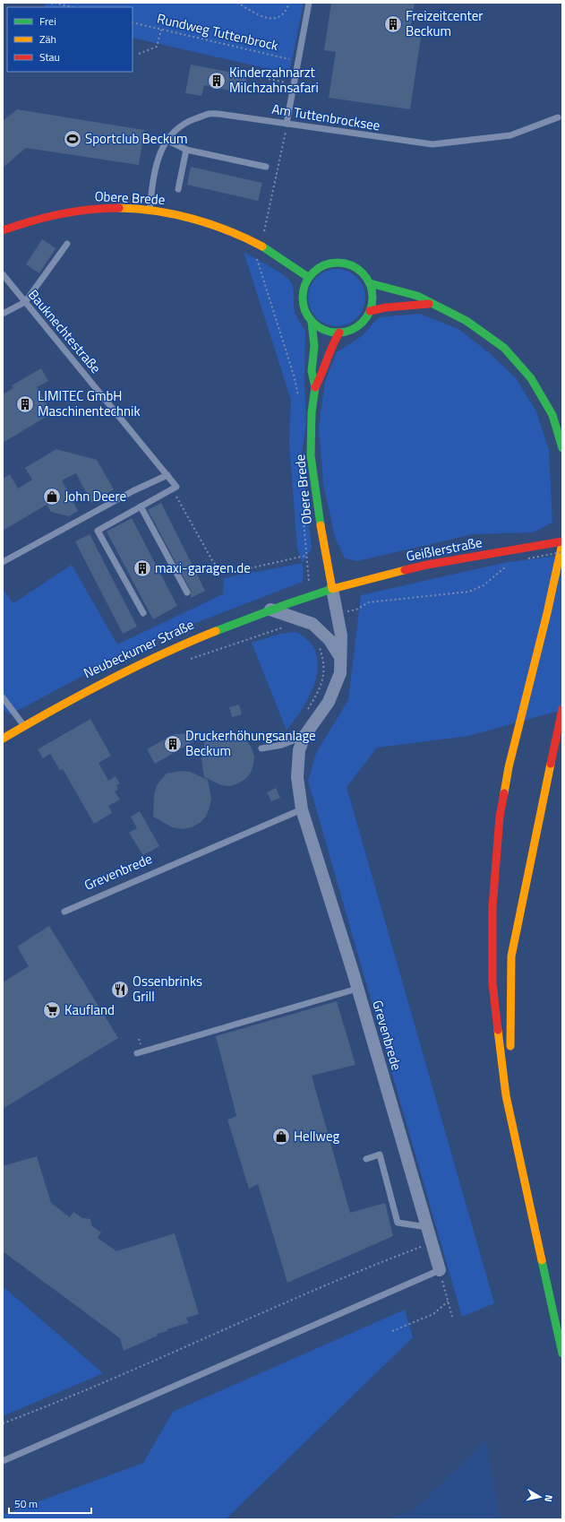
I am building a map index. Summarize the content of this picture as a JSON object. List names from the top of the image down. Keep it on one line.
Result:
{"streets":{"main road":["Obere Brede","Geißlerstraße","Neubeckumer Straße"],"street":["Grevenbrede"],"lane":["Am Tuttenbrocksee","Bauknechtestraße"],"path":["Rundweg Tuttenbrock"]},"crossings":[["Am Tuttenbrocksee","Obere Brede"],["Obere Brede","Geißlerstraße"],["Obere Brede","Neubeckumer Straße"],["Obere Brede","Grevenbrede"],["Geißlerstraße","Neubeckumer Straße"],["Geißlerstraße","Grevenbrede"],["Neubeckumer Straße","Grevenbrede"]],"places":{"building":["Freizeitcenter Beckum","Kinderzahnarzt Milchzahnsafari","LIMITEC GmbH Maschinentechnik","maxi-garagen.de","Druckerhöhungsanlage Beckum"],"sports":["Sportclub Beckum"],"shop":["John Deere","Hellweg"],"restaurant":["Ossenbrinks Grill"],"supermarket":["Kaufland"]},"legend":["Frei","Zäh","Stau"],"scale_bar":"50 m","north":"right"}
